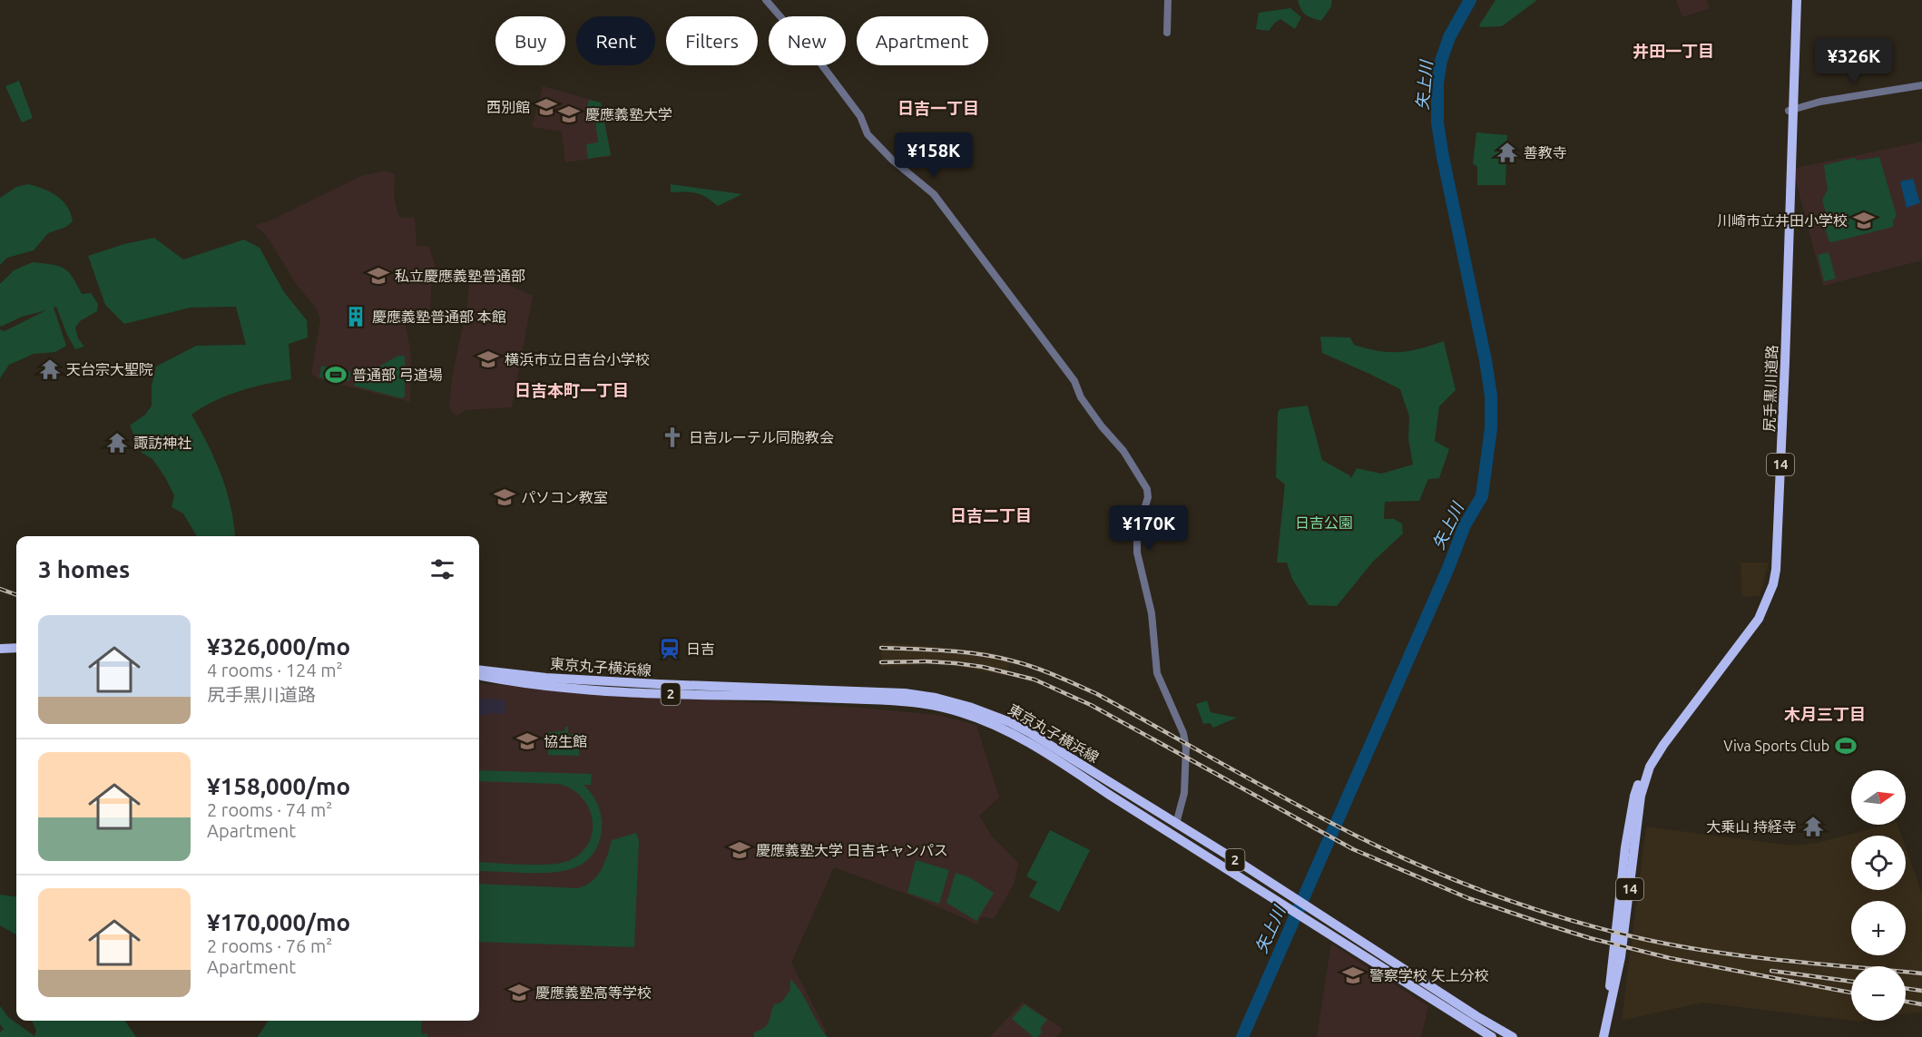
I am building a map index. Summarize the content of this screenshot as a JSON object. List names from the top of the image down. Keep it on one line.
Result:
{"streets":{"main road":["尻手黒川道路","14","東京丸子横浜線","2"]},"districts":["井田一丁目","日吉一丁目","日吉本町一丁目","日吉二丁目","木月三丁目"],"water":["矢上川"],"parks":["日吉公園"],"places":{"school or university":["西別館","慶應義塾大学","川崎市立井田小学校","私立慶應義塾普通部","横浜市立日吉台小学校","パソコン教室","協生館","慶應義塾大学 日吉キャンパス","警察学校 矢上分校","慶應義塾高等学校"],"temple":["善教寺","天台宗大聖院","諏訪神社","大乗山 持経寺"],"building":["慶應義塾普通部 本館"],"sports":["普通部 弓道場","Viva Sports Club"],"church":["日吉ルーテル同胞教会"],"station":["日吉"]},"north":"right","page":{"chip":["Buy","Rent","Filters","New","Apartment"],"price":["¥326K","¥158K","¥170K"],"heading":"3 homes","list":[{"name":"¥326,000/mo","note":"4 rooms · 124 m² · 尻手黒川道路"},{"name":"¥158,000/mo","note":"2 rooms · 74 m² · Apartment"},{"name":"¥170,000/mo","note":"2 rooms · 76 m² · Apartment"}],"map_buttons":["+","−"]}}
